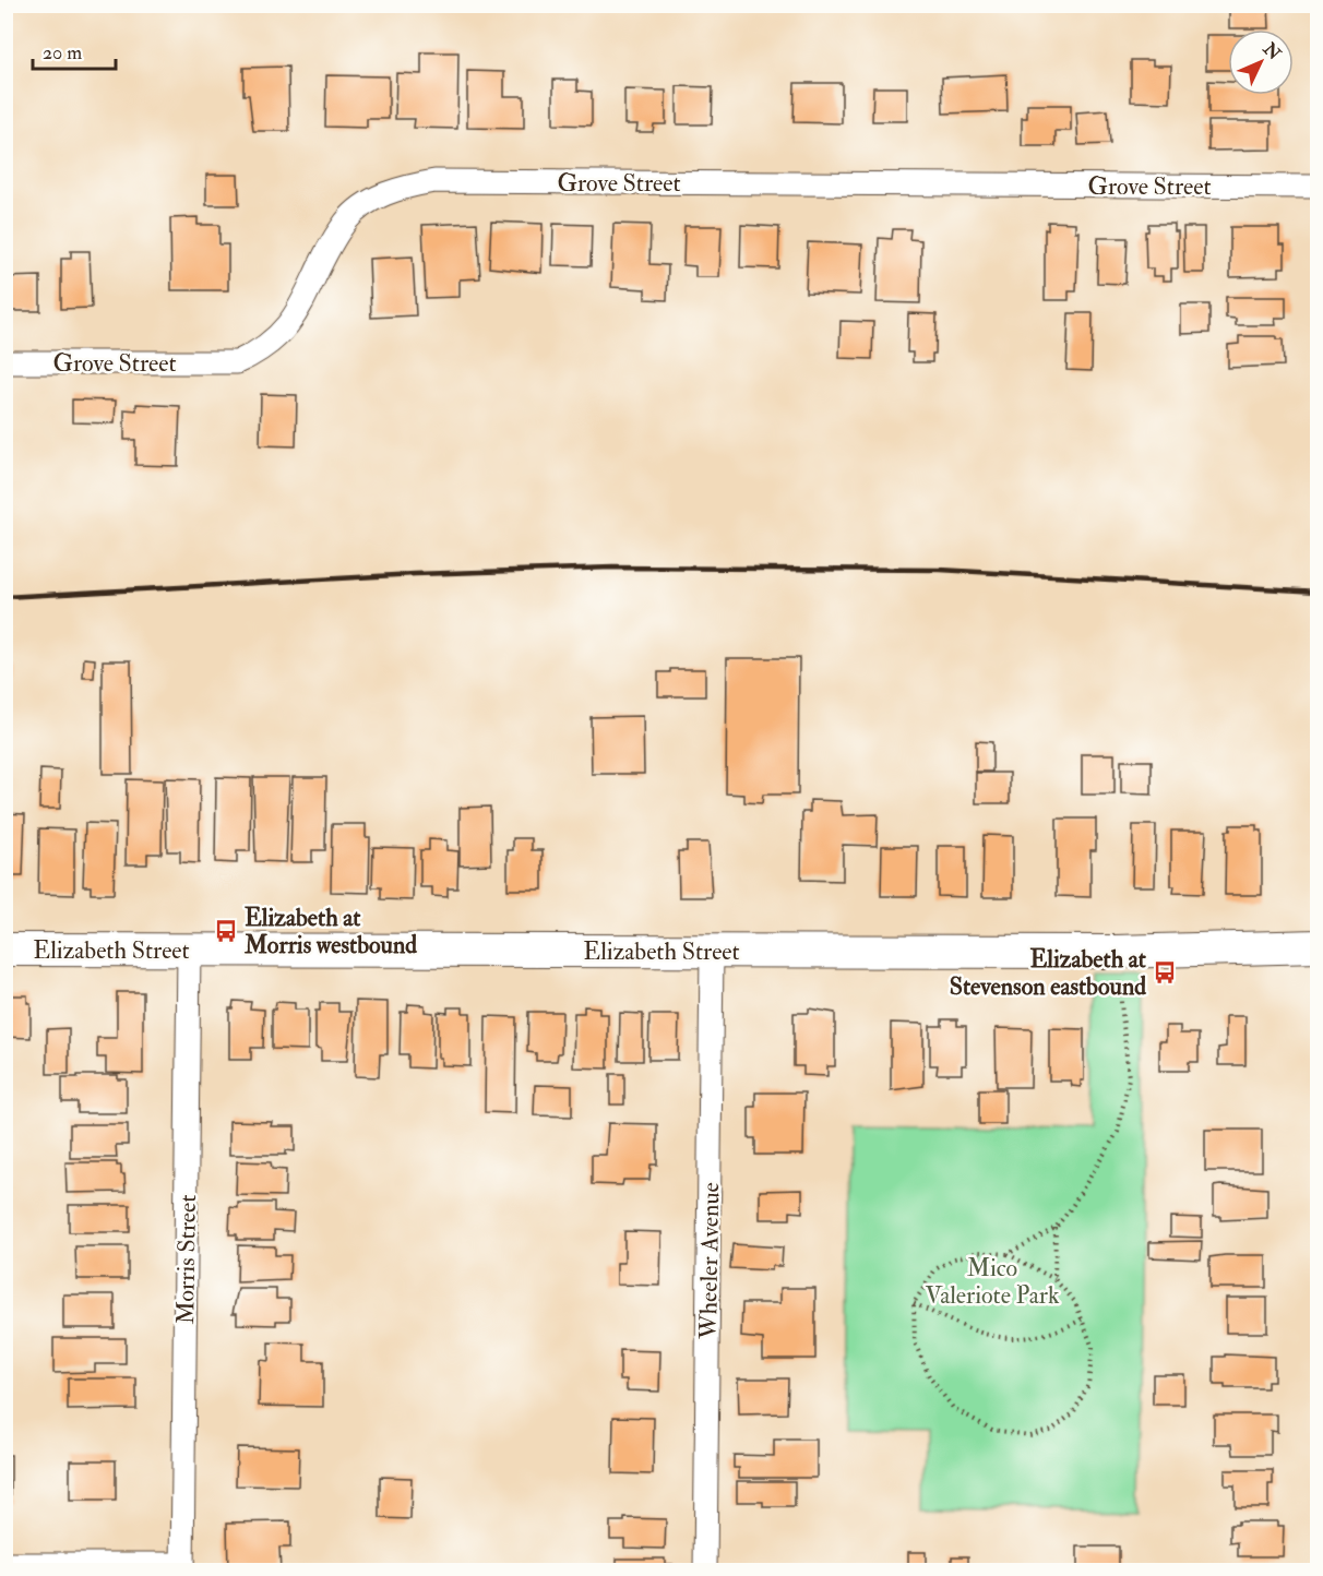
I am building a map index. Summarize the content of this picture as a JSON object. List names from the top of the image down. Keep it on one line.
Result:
{"streets":{"main road":["Elizabeth Street"],"street":["Grove Street","Morris Street","Wheeler Avenue"]},"crossings":[["Elizabeth Street","Morris Street"],["Elizabeth Street","Wheeler Avenue"]],"parks":["Mico Valeriote Park"],"places":{"bus stop":["Elizabeth at Morris westbound","Elizabeth at Stevenson eastbound"]},"scale_bar":"20 m","north":"top right"}
